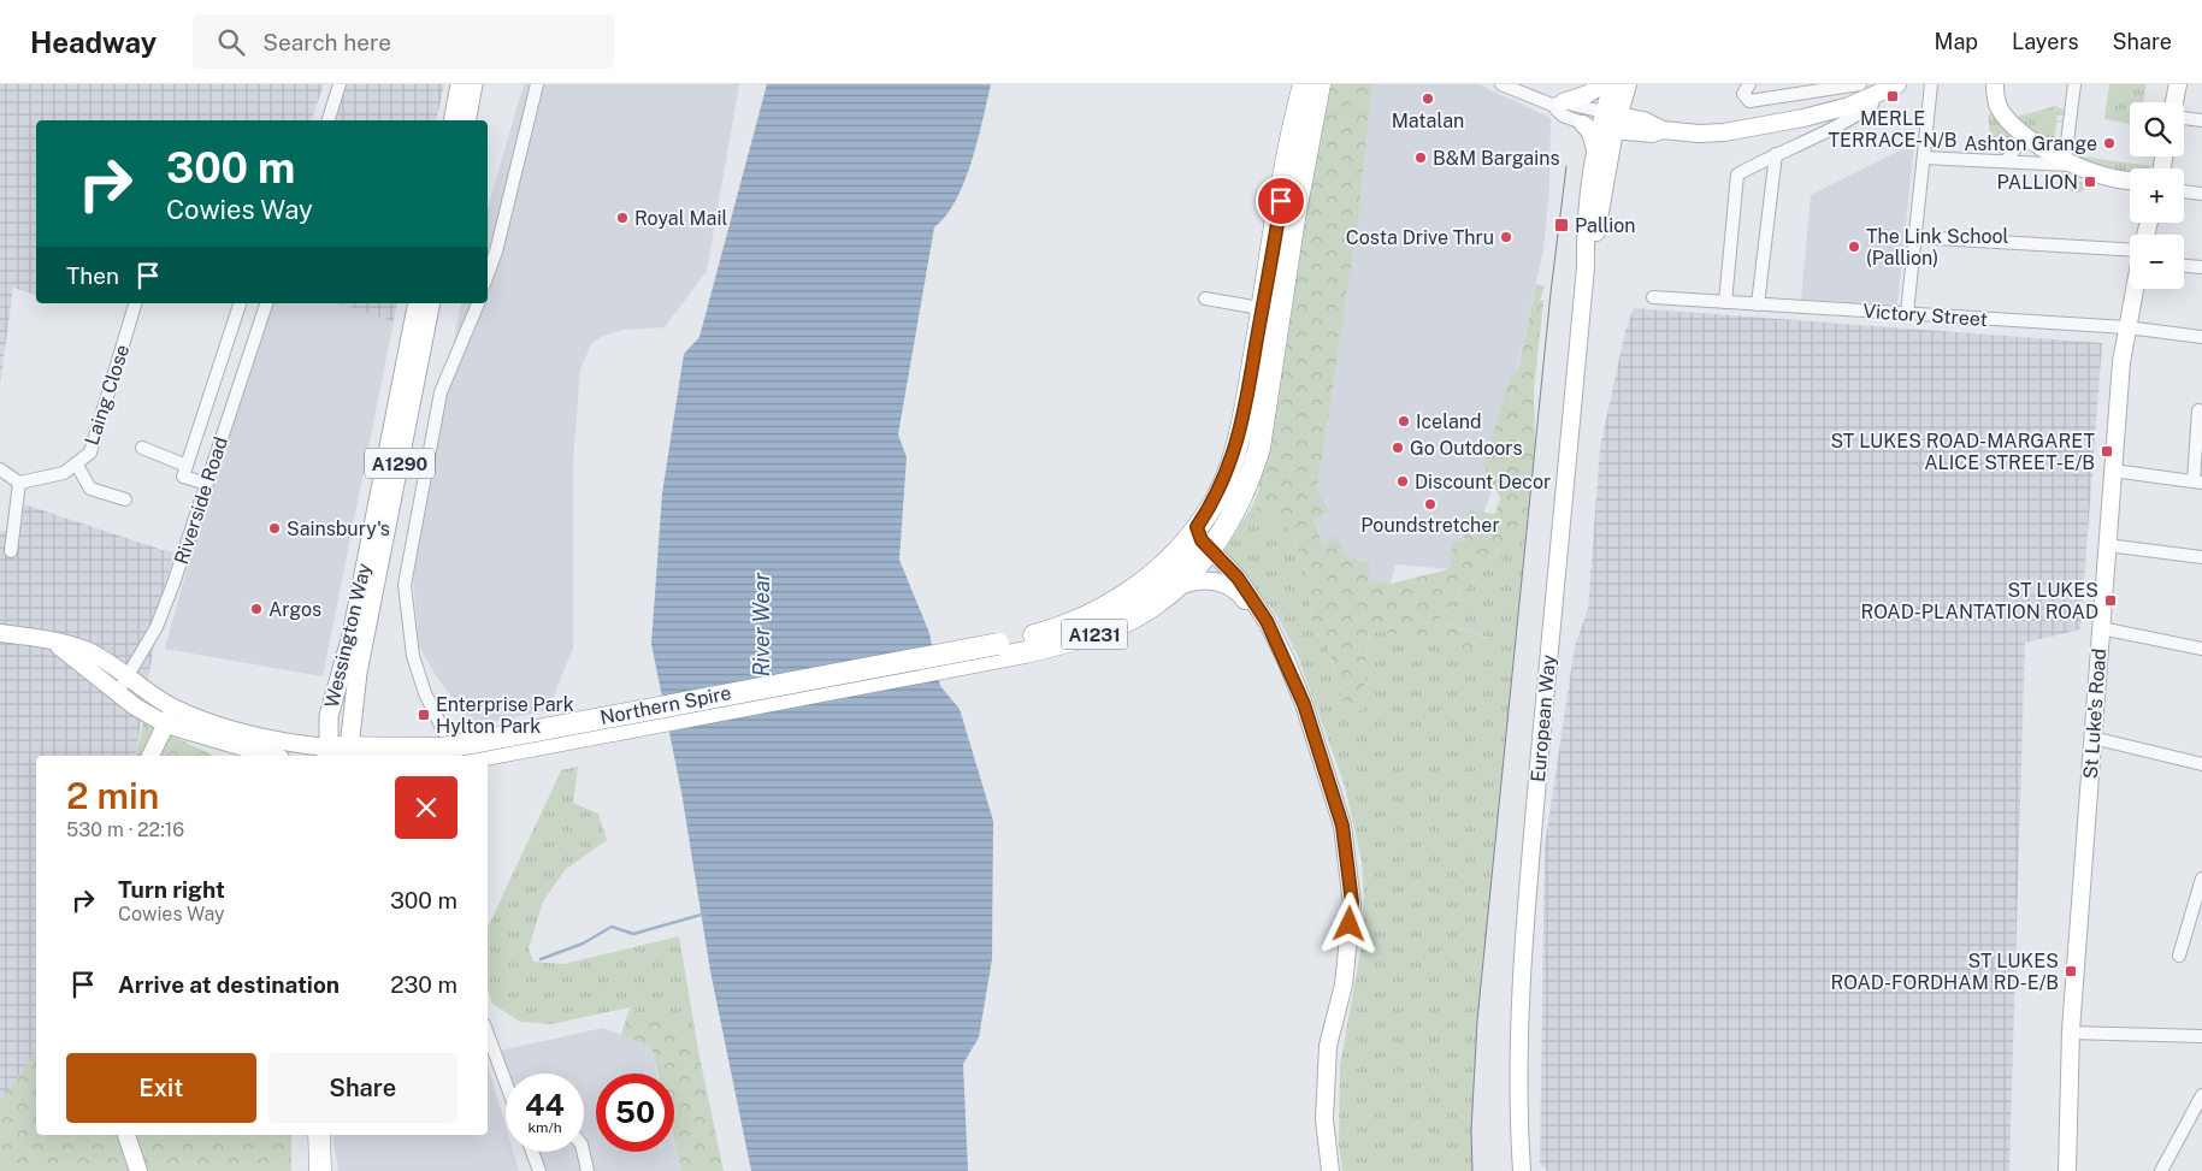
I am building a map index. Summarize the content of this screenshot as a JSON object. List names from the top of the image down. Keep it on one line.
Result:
{"streets":{"highway":["A1231","Northern Spire"],"main road":["A1290","Wessington Way"],"street":["Victory Street","Laing Close","Riverside Road","St Luke's Road","European Way"]},"crossings":[["Victory Street","St Luke's Road"],["A1231","Wessington Way"],["A1231","Northern Spire"]],"water":["River Wear"],"places":{"transit":["MERLE TERRACE-N/B","PALLION","Pallion","ST LUKES ROAD-MARGARET ALICE STREET-E/B","ST LUKES ROAD-PLANTATION ROAD","Enterprise Park Hylton Park","ST LUKES ROAD-FORDHAM RD-E/B"],"other":["Matalan","Ashton Grange","B&M Bargains","Royal Mail","Costa Drive Thru","The Link School (Pallion)","Iceland","Go Outdoors","Discount Decor","Poundstretcher","Sainsbury's","Argos"]},"page":{"header":"Headway","search":"Search here","nav":["Map","Layers","Share"],"map_buttons":["+","−"],"turn":["300 m","Cowies Way"],"then":"Then","heading":["2 min","530 m · 22:16"],"list":[{"name":"Turn right","note":"Cowies Way","value":"300 m"},{"name":"Arrive at destination","value":"230 m"}],"buttons":["Exit","Share"],"speed":"44 km/h","limit":"50"}}
